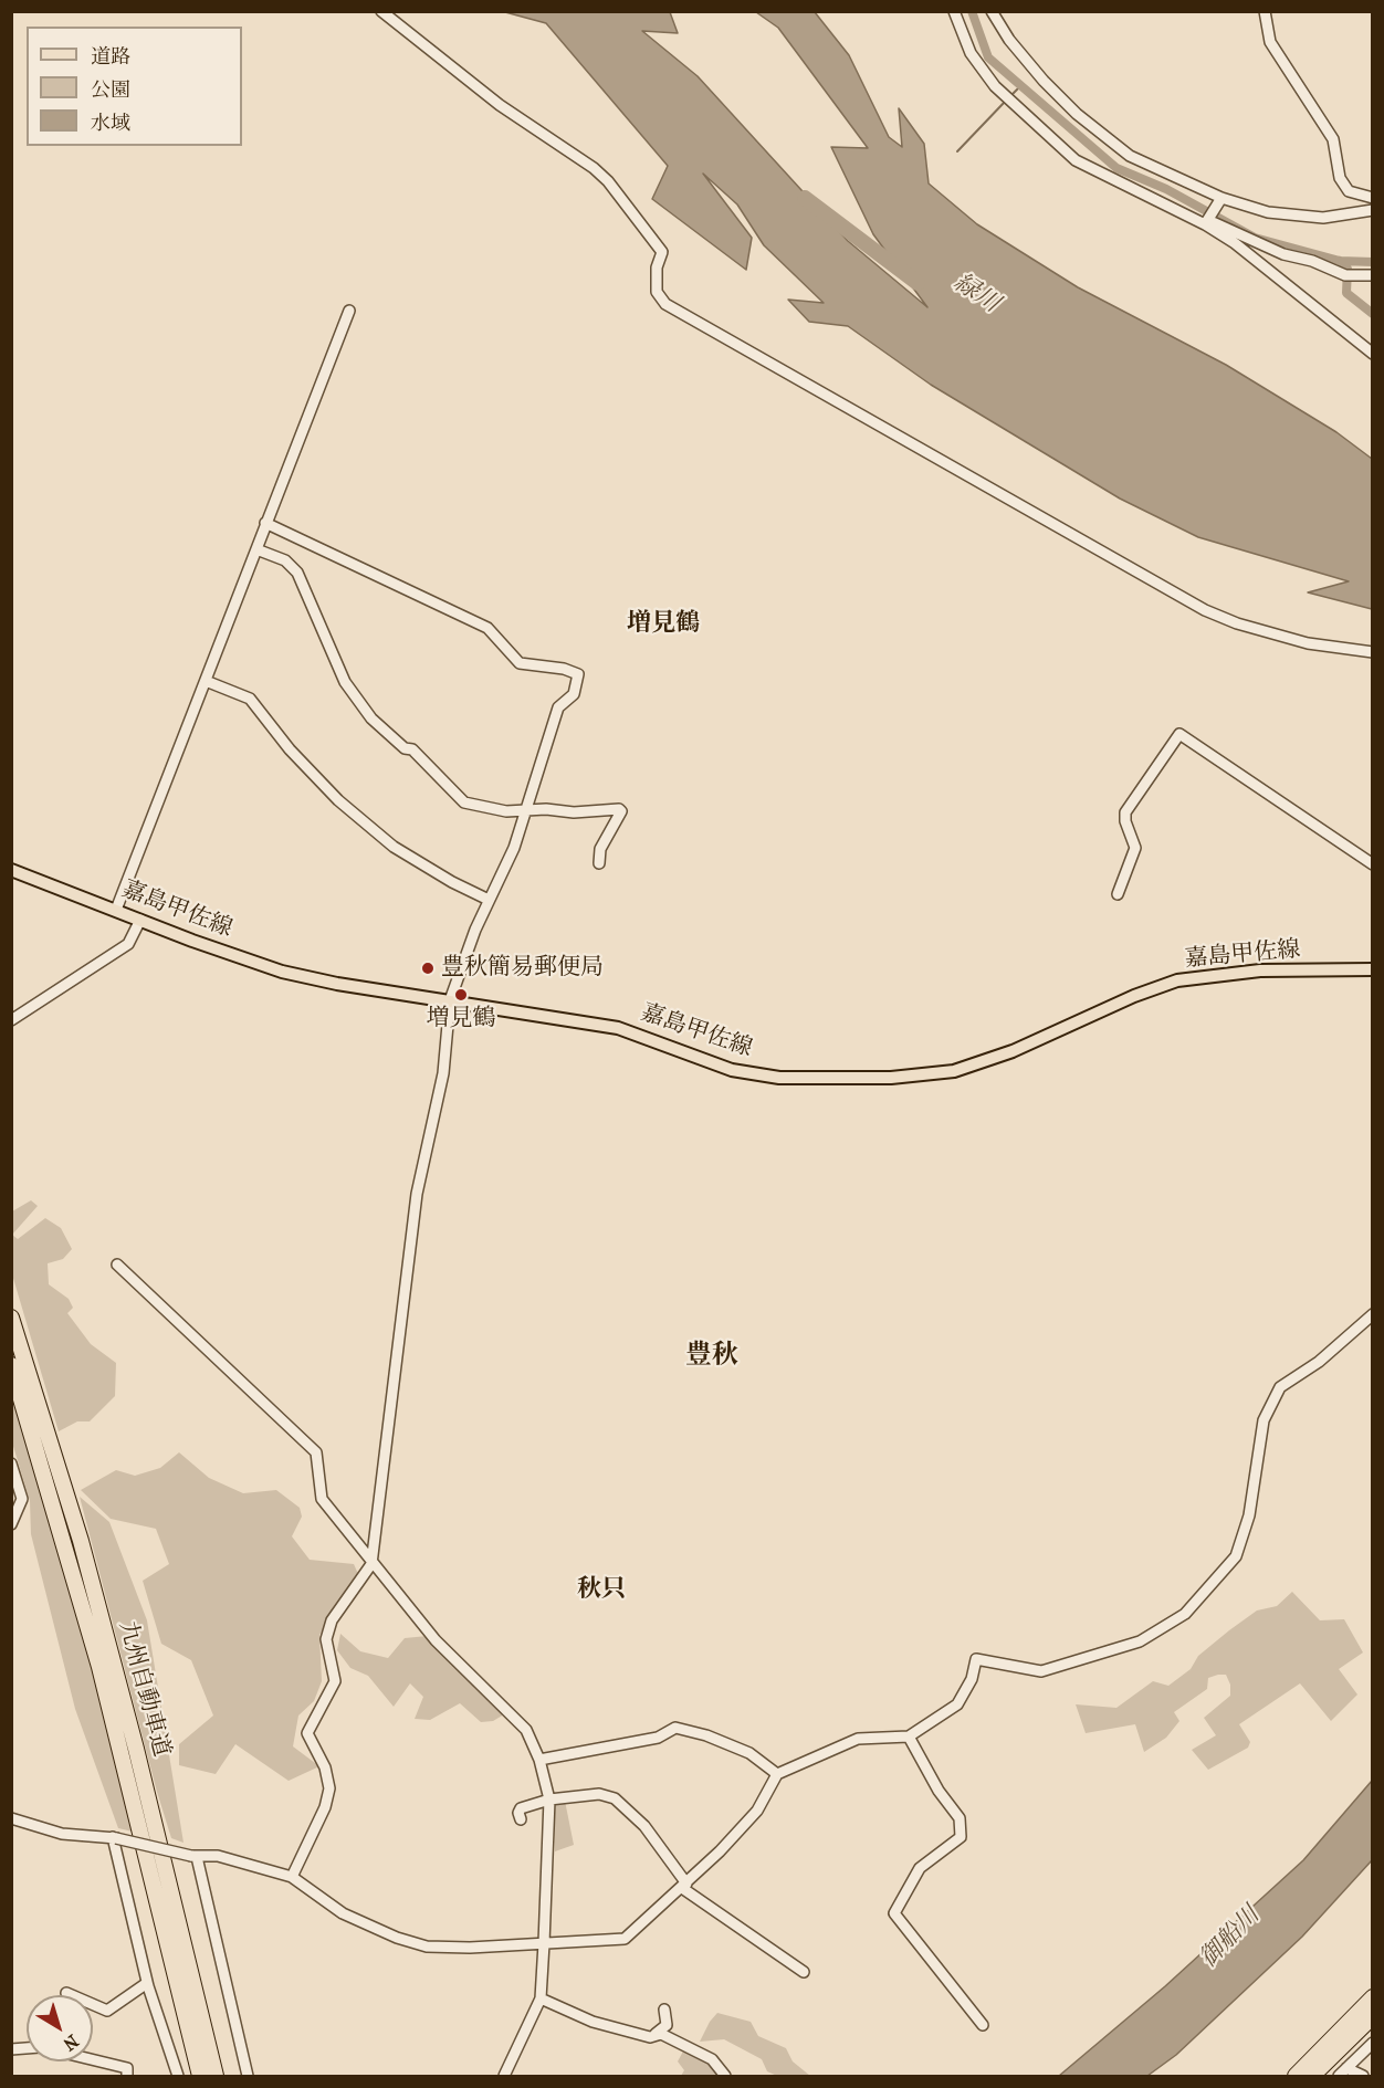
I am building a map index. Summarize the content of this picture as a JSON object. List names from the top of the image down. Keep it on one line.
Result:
{"streets":{"highway":["九州自動車道"],"main road":["嘉島甲佐線"]},"districts":["増見鶴","豊秋","秋只"],"water":["緑川","御船川"],"places":["豊秋簡易郵便局","増見鶴"],"legend":["道路","公園","水域"],"north":"bottom right"}
